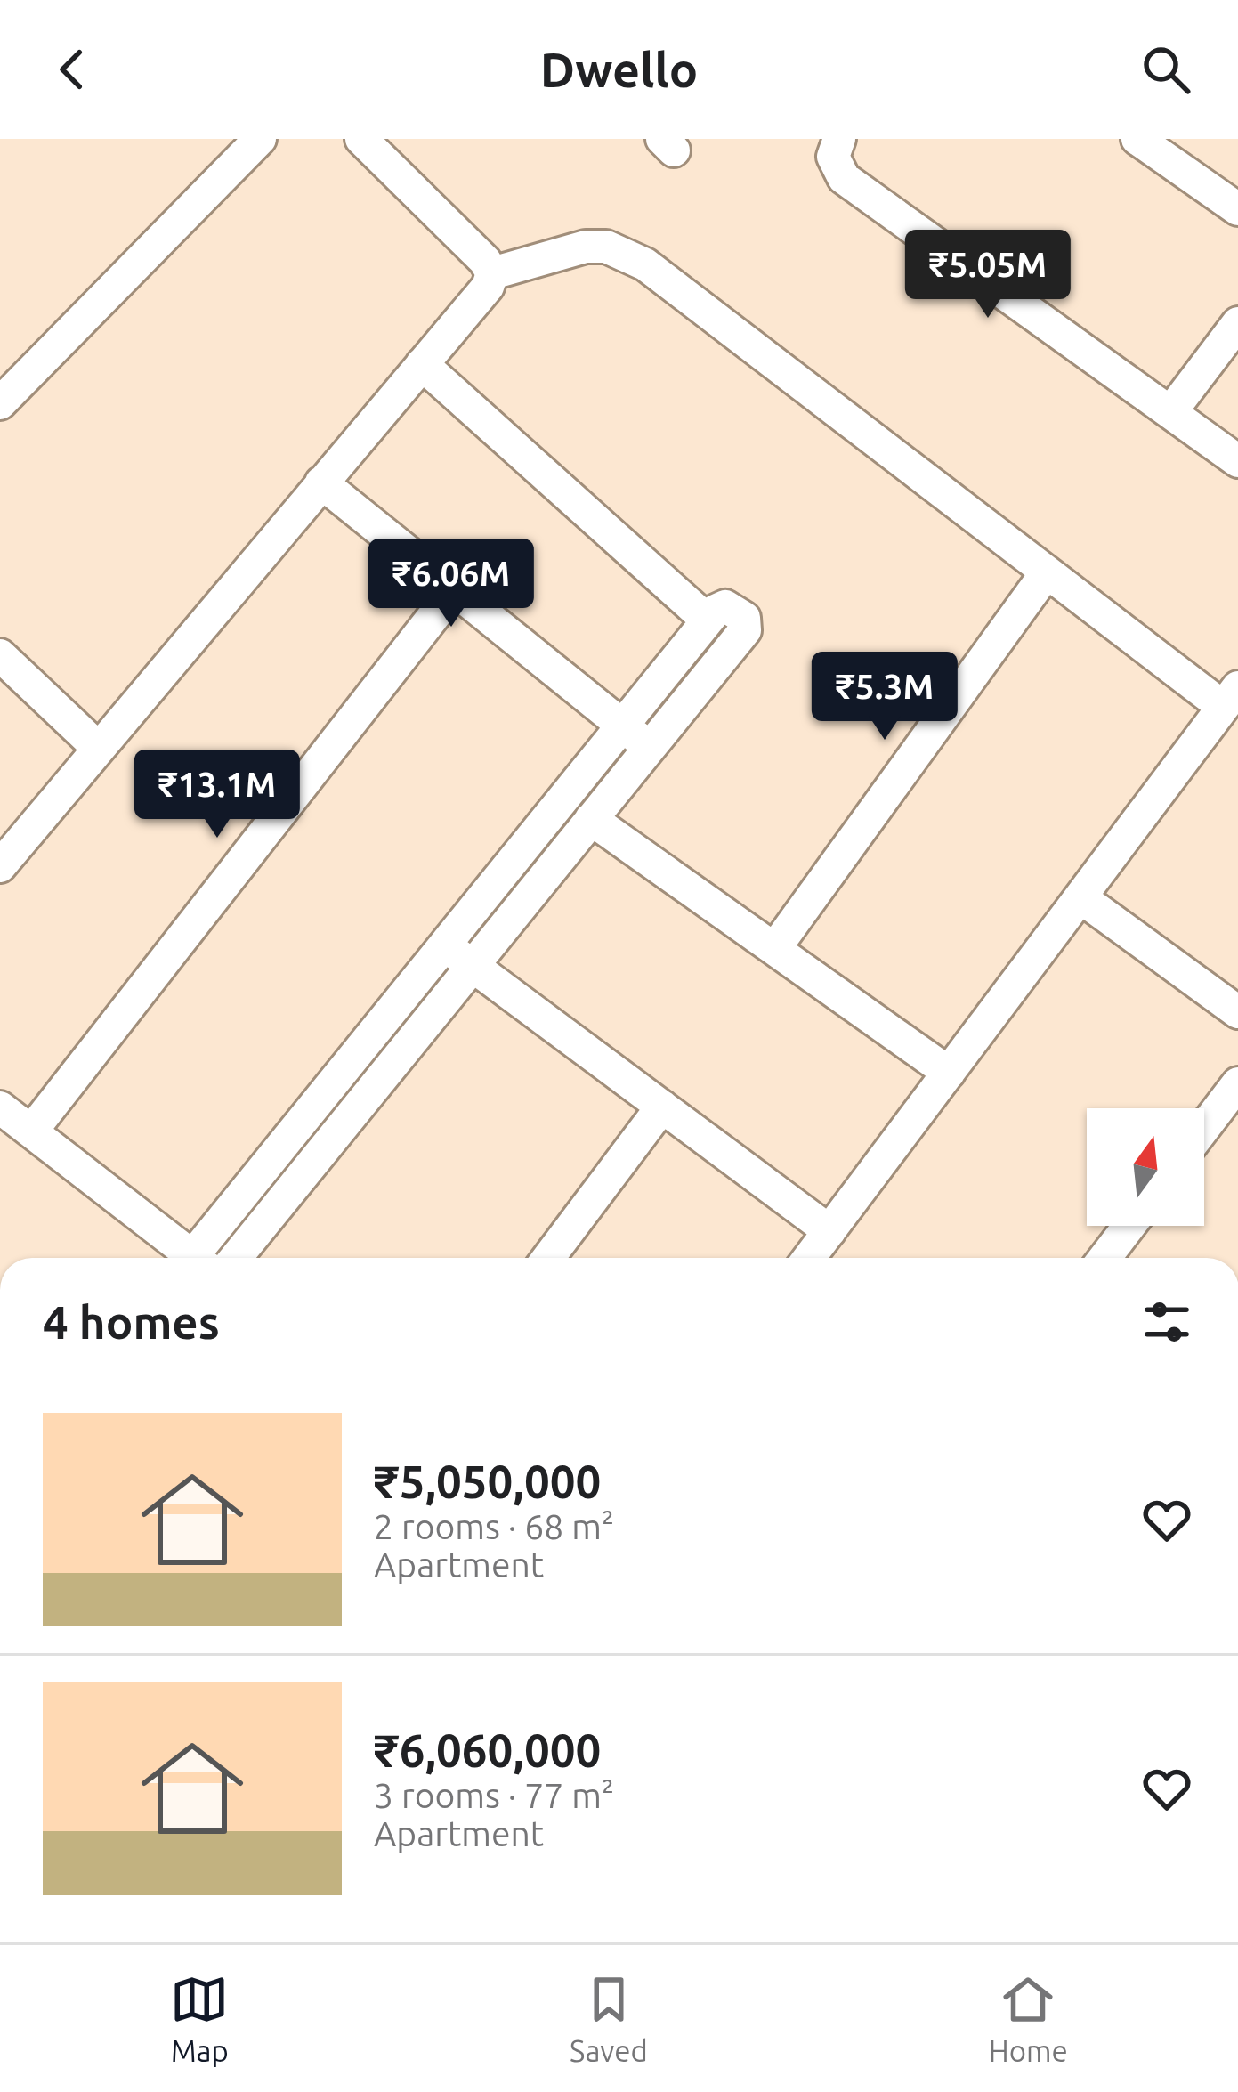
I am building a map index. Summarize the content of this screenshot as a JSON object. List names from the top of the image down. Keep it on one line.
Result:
{"north":"top","page":{"header":"Dwello","price":["₹5.05M","₹6.06M","₹5.3M","₹13.1M"],"heading":"4 homes","list":[{"name":"₹5,050,000","note":"2 rooms · 68 m² · Apartment"},{"name":"₹6,060,000","note":"3 rooms · 77 m² · Apartment"}],"tabs":["Map","Saved","Home"]}}
